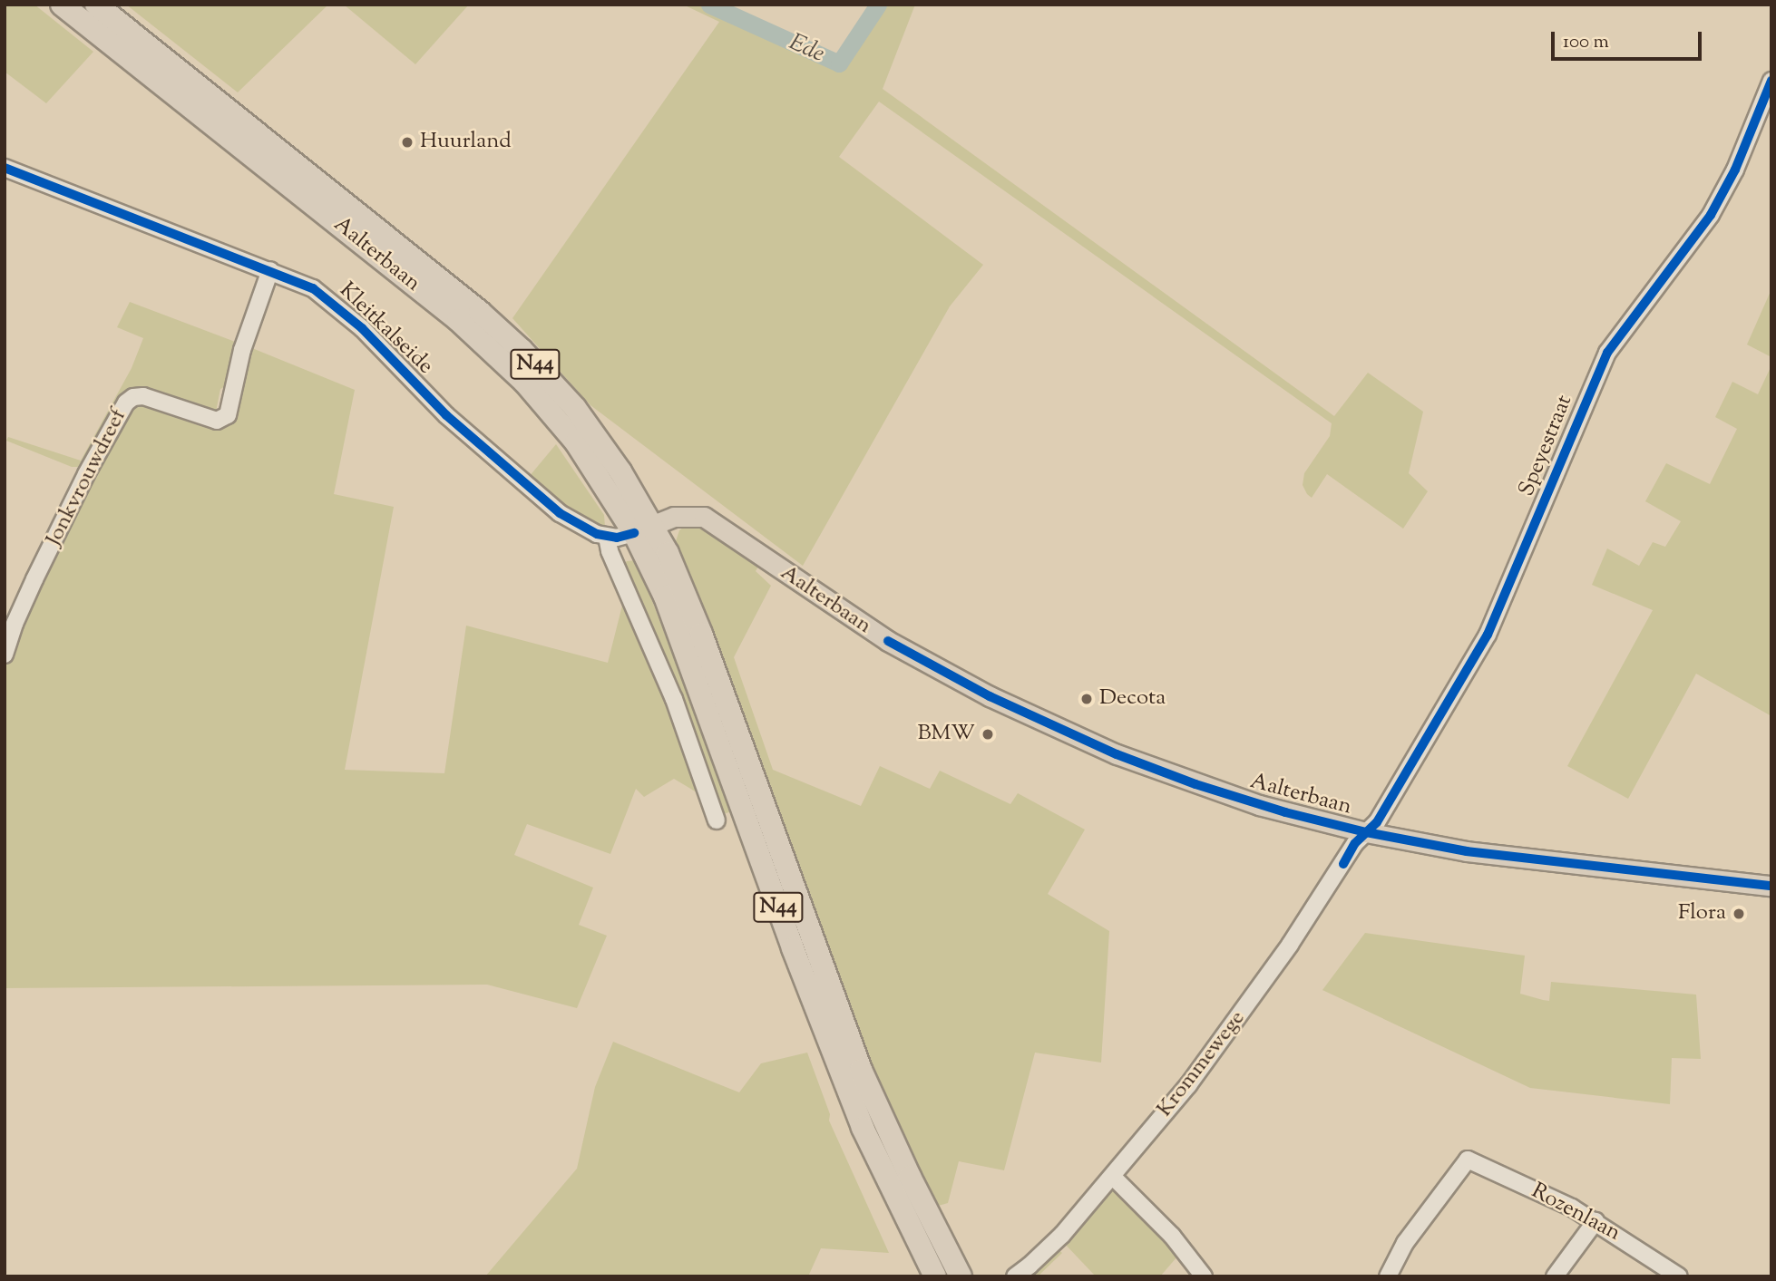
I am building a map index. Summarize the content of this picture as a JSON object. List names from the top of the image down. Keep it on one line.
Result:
{"streets":{"highway":["Aalterbaan","N44"],"street":["Kleitkalseide","Speyestraat","Jonkvrouwdreef","Krommewege","Rozenlaan"]},"crossings":[["Aalterbaan","N44"],["Aalterbaan","Speyestraat"],["Aalterbaan","Krommewege"],["Kleitkalseide","Jonkvrouwdreef"],["Speyestraat","Krommewege"]],"water":["Ede"],"places":["Huurland","Decota","BMW","Flora"],"scale_bar":"100 m"}
